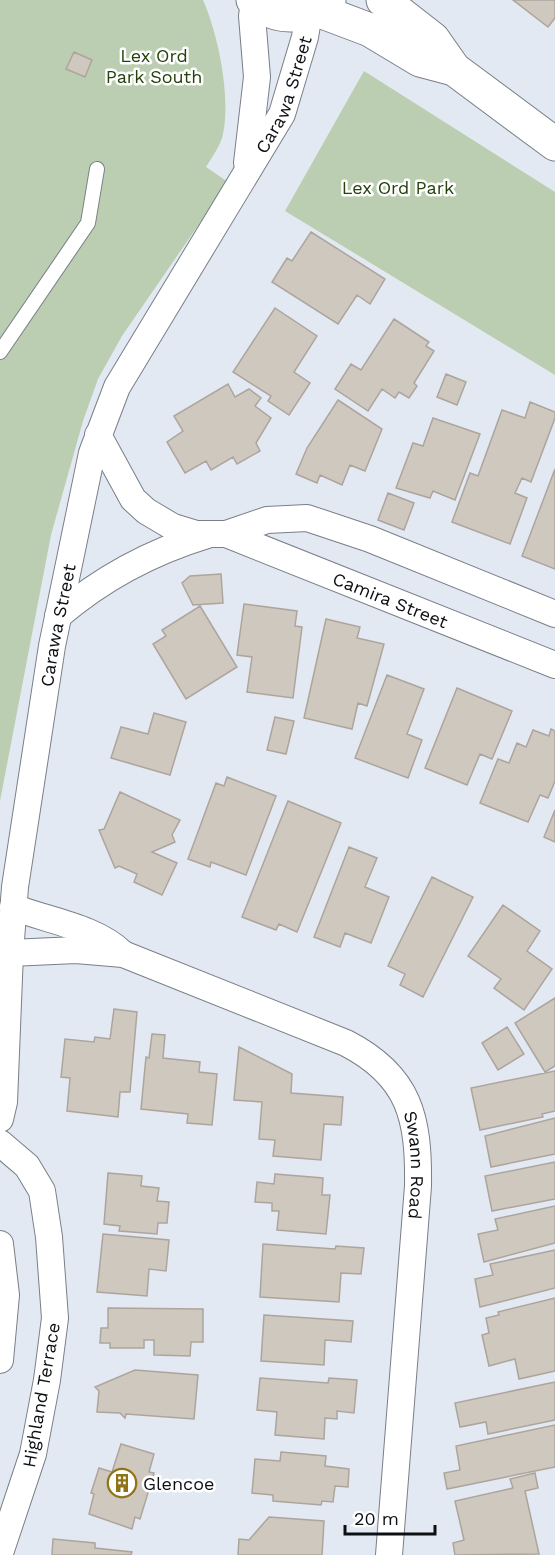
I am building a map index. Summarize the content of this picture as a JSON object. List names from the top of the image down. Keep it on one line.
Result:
{"streets":{"street":["Carawa Street","Camira Street","Swann Road","Highland Terrace"]},"crossings":[["Carawa Street","Camira Street"],["Carawa Street","Swann Road"]],"parks":["Lex Ord Park South","Lex Ord Park"],"places":{"building":["Glencoe"]},"scale_bar":"20 m"}
